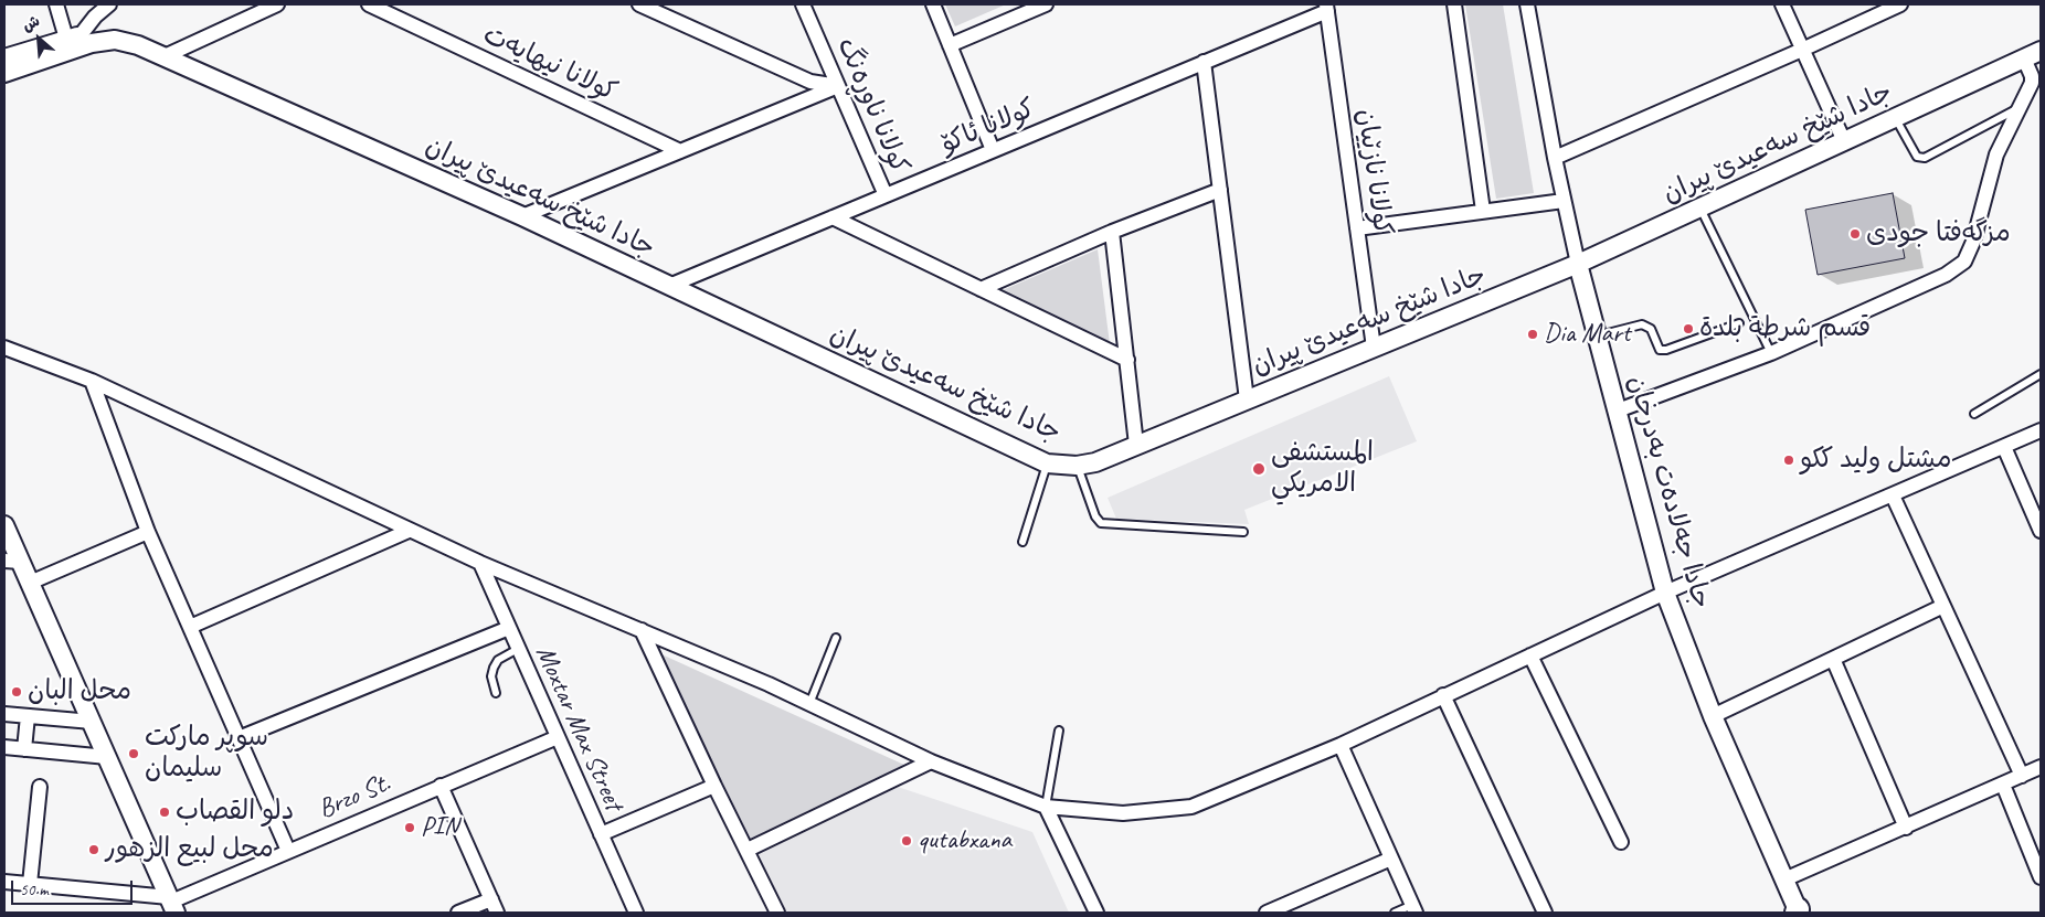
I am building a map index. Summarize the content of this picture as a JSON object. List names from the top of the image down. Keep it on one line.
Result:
{"streets":{"street":["کولانا نیهایەت","کولانا ناوڕەنگ","کولانا ئاکۆ","جادا شێخ سەعیدێ پیران","کولانا نازێیان","جادا جەلادەت بەدرخان","Moxtar Max Street","Brzo St."]},"crossings":[["کولانا ناوڕەنگ","کولانا ئاکۆ"],["کولانا ئاکۆ","جادا شێخ سەعیدێ پیران"],["کولانا ئاکۆ","کولانا نازێیان"],["جادا شێخ سەعیدێ پیران","کولانا نازێیان"],["جادا شێخ سەعیدێ پیران","جادا جەلادەت بەدرخان"],["Moxtar Max Street","Brzo St."]],"places":["مزگەفتا جودی","قسم شرطة بلدة","Dia Mart","مشتل وليد ككو","المستشفى الامريكي","محل البان","سوپر ماركت سليمان","دلو القصاب","PIN","qutabxana","محل لبيع الزهور"],"scale_bar":"50 m","north":"top left"}
